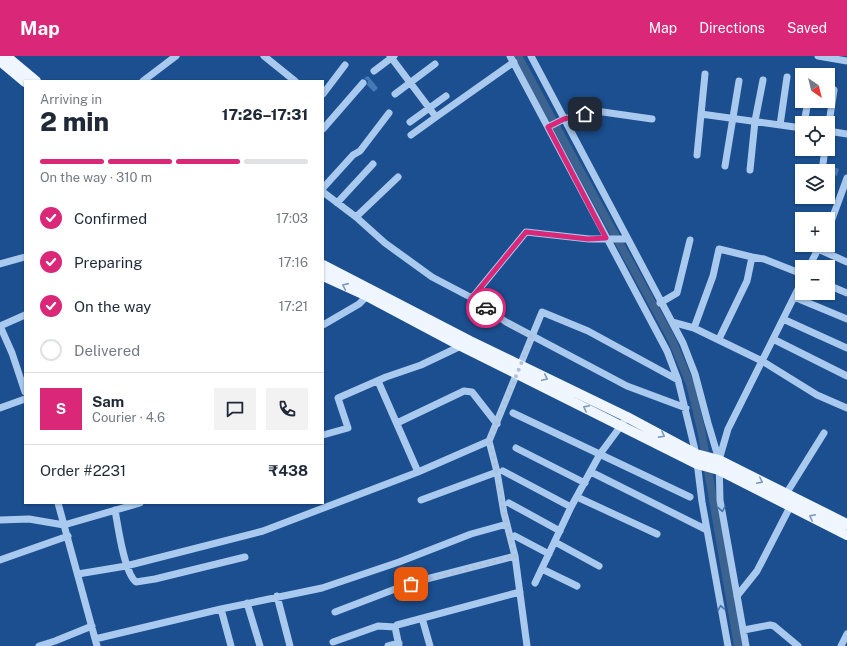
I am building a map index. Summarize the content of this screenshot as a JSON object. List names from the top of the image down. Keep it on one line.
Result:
{"north":"bottom right","page":{"header":"Map","nav":["Map","Directions","Saved"],"map_buttons":["+","−"],"heading":["2 min","Arriving in","17:26–17:31"],"panel":["Sam","Courier · 4.6","Order #2231","₹438"],"bar":"On the way · 310 m","list":[["Confirmed","17:03"],["Preparing","17:16"],["On the way","17:21"],"Delivered"],"round":"S"}}
